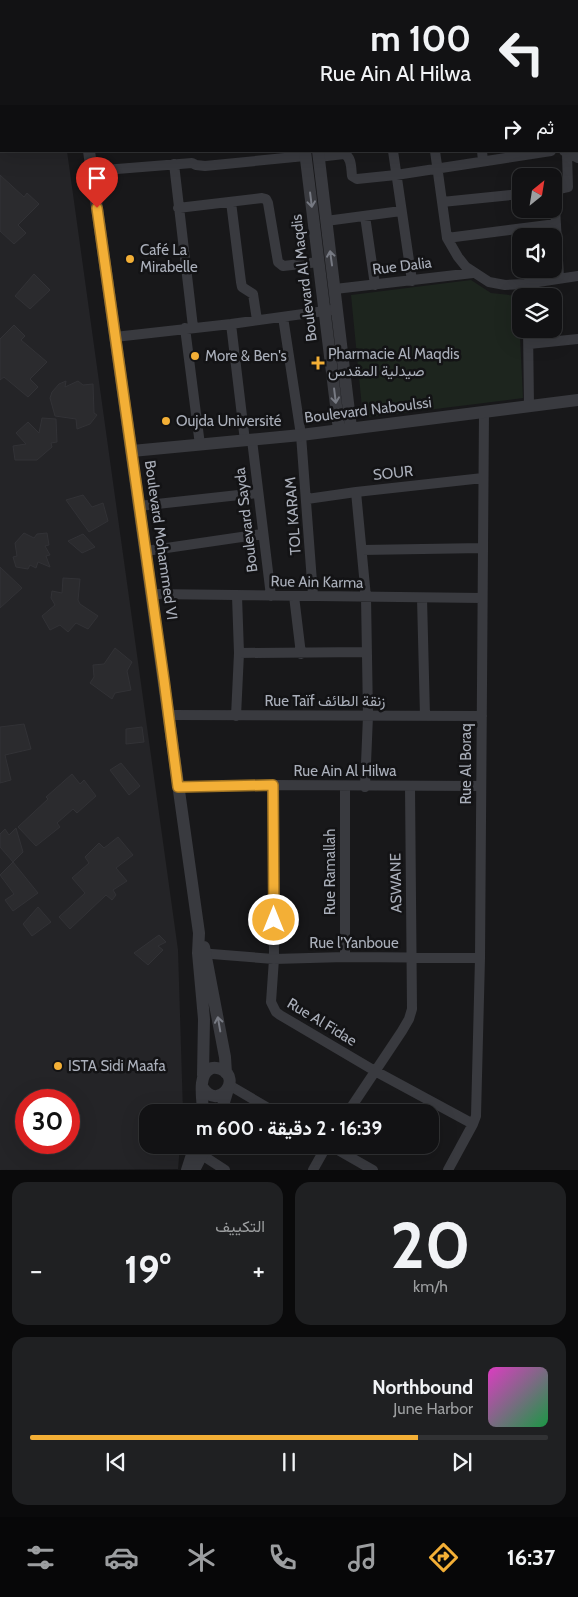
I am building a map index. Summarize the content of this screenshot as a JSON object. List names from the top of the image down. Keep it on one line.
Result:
{"streets":{"street":["Rue Dalia","Boulevard Al Maqdis","Boulevard Naboulssi","SOUR","TOL KARAM","Boulevard Sayda","Boulevard Mohammed VI","Rue Ain Karma","Rue Taïf زنقة الطائف","Rue Al Boraq","Rue Ain Al Hilwa","Rue Ramallah","ASWANE","Rue l’Yanboue","Rue Al Fidae"]},"crossings":[["Rue Dalia","Boulevard Al Maqdis"],["Boulevard Al Maqdis","Boulevard Naboulssi"],["Boulevard Naboulssi","TOL KARAM"],["Boulevard Naboulssi","Boulevard Sayda"],["Boulevard Naboulssi","Boulevard Mohammed VI"],["Boulevard Naboulssi","Rue Al Boraq"],["SOUR","TOL KARAM"],["SOUR","Rue Al Boraq"],["TOL KARAM","Rue Ain Karma"],["Boulevard Sayda","Rue Ain Karma"],["Boulevard Mohammed VI","Rue Ain Karma"],["Boulevard Mohammed VI","Rue Taïf زنقة الطائف"],["Boulevard Mohammed VI","Rue Ain Al Hilwa"],["Boulevard Mohammed VI","Rue l’Yanboue"],["Rue Ain Karma","Rue Al Boraq"],["Rue Taïf زنقة الطائف","Rue Al Boraq"],["Rue Al Boraq","Rue Ain Al Hilwa"],["Rue Al Boraq","Rue l’Yanboue"],["Rue Al Boraq","Rue Al Fidae"],["Rue Ain Al Hilwa","Rue Ramallah"],["Rue Ain Al Hilwa","ASWANE"],["Rue Ain Al Hilwa","Rue Al Fidae"],["Rue Ramallah","Rue l’Yanboue"],["ASWANE","Rue l’Yanboue"],["ASWANE","Rue Al Fidae"],["Rue l’Yanboue","Rue Al Fidae"]],"places":{"other":["Café La Mirabelle","More & Ben's","Oujda Université","ISTA Sidi Maafa"],"health":["Pharmacie Al Maqdis صيدلية المقدس"]},"north":"top right","page":{"turn":["100 m","Rue Ain Al Hilwa"],"then":"ثم","limit":"30","trip":"16:39 · 2 دقيقة · 600 m","tile":[["20","km/h"],"التكييف"],"heat":["−","19°","+"],"song":["Northbound","June Harbor"],"tabs":"16:37"}}
